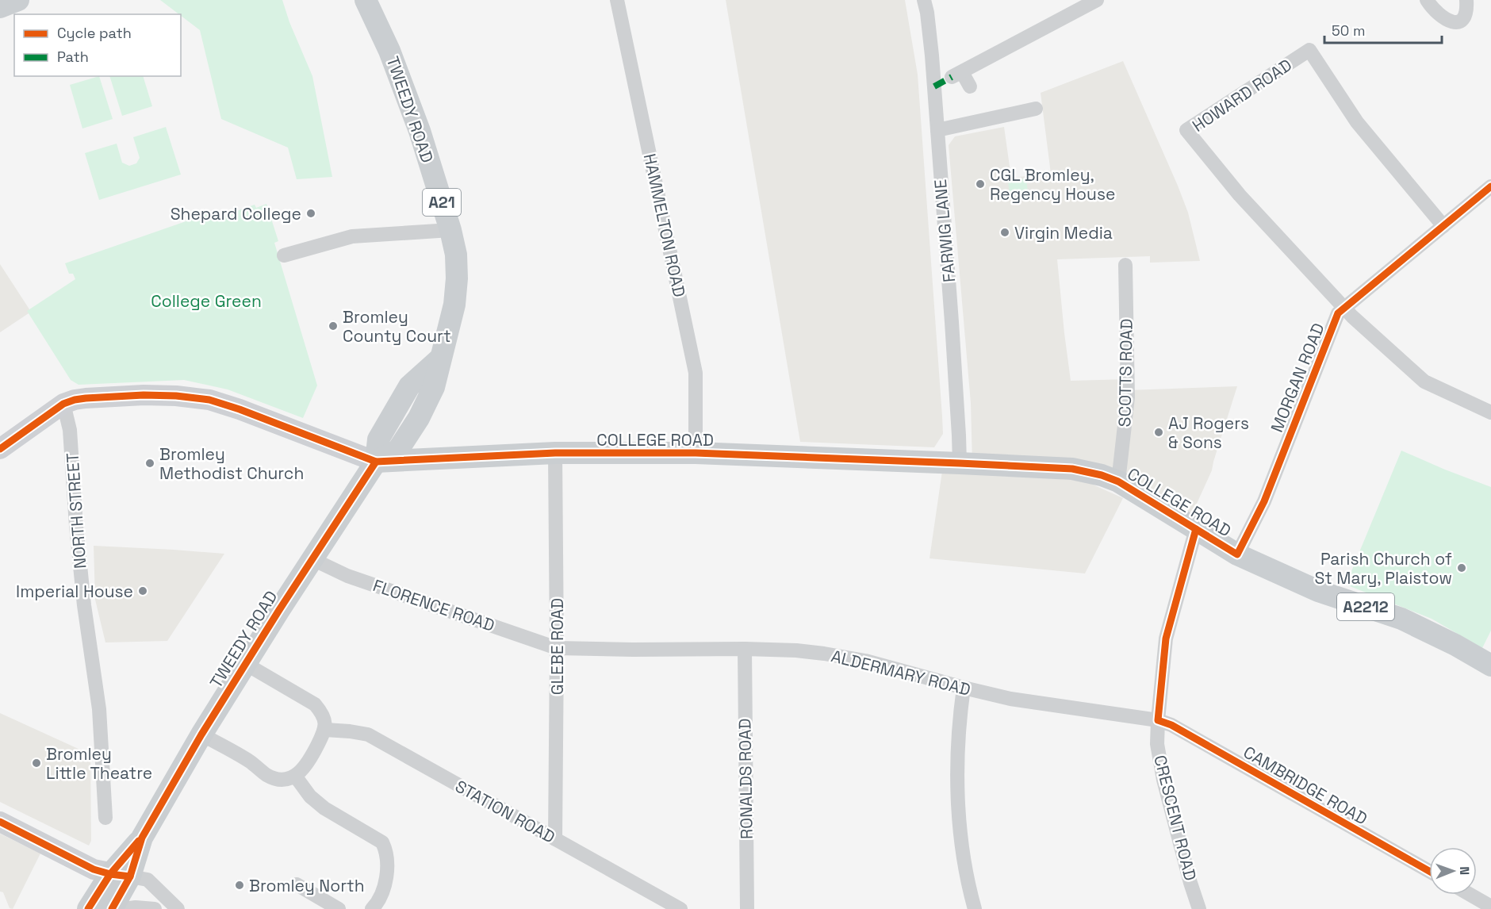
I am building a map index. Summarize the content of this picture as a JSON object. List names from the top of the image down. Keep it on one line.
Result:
{"streets":{"main road":["TWEEDY ROAD","A21","COLLEGE ROAD","A2212"],"street":["HOWARD ROAD","HAMMELTON ROAD","FARWIG LANE","SCOTTS ROAD","MORGAN ROAD","NORTH STREET","FLORENCE ROAD","GLEBE ROAD","ALDERMARY ROAD","RONALDS ROAD","CAMBRIDGE ROAD","STATION ROAD","CRESCENT ROAD"]},"crossings":[["HOWARD ROAD","MORGAN ROAD"],["TWEEDY ROAD","COLLEGE ROAD"],["TWEEDY ROAD","FLORENCE ROAD"],["HAMMELTON ROAD","COLLEGE ROAD"],["FARWIG LANE","COLLEGE ROAD"],["SCOTTS ROAD","COLLEGE ROAD"],["MORGAN ROAD","COLLEGE ROAD"],["COLLEGE ROAD","NORTH STREET"],["COLLEGE ROAD","GLEBE ROAD"],["COLLEGE ROAD","CRESCENT ROAD"],["FLORENCE ROAD","GLEBE ROAD"],["FLORENCE ROAD","ALDERMARY ROAD"],["GLEBE ROAD","ALDERMARY ROAD"],["GLEBE ROAD","STATION ROAD"],["ALDERMARY ROAD","RONALDS ROAD"],["ALDERMARY ROAD","CAMBRIDGE ROAD"],["ALDERMARY ROAD","CRESCENT ROAD"],["CAMBRIDGE ROAD","CRESCENT ROAD"]],"parks":["College Green"],"places":["CGL Bromley, Regency House","Shepard College","Virgin Media","Bromley County Court","AJ Rogers & Sons","Bromley Methodist Church","Parish Church of St Mary, Plaistow","Imperial House","Bromley Little Theatre","Bromley North"],"legend":["Cycle path","Path"],"scale_bar":"50 m","north":"right"}
